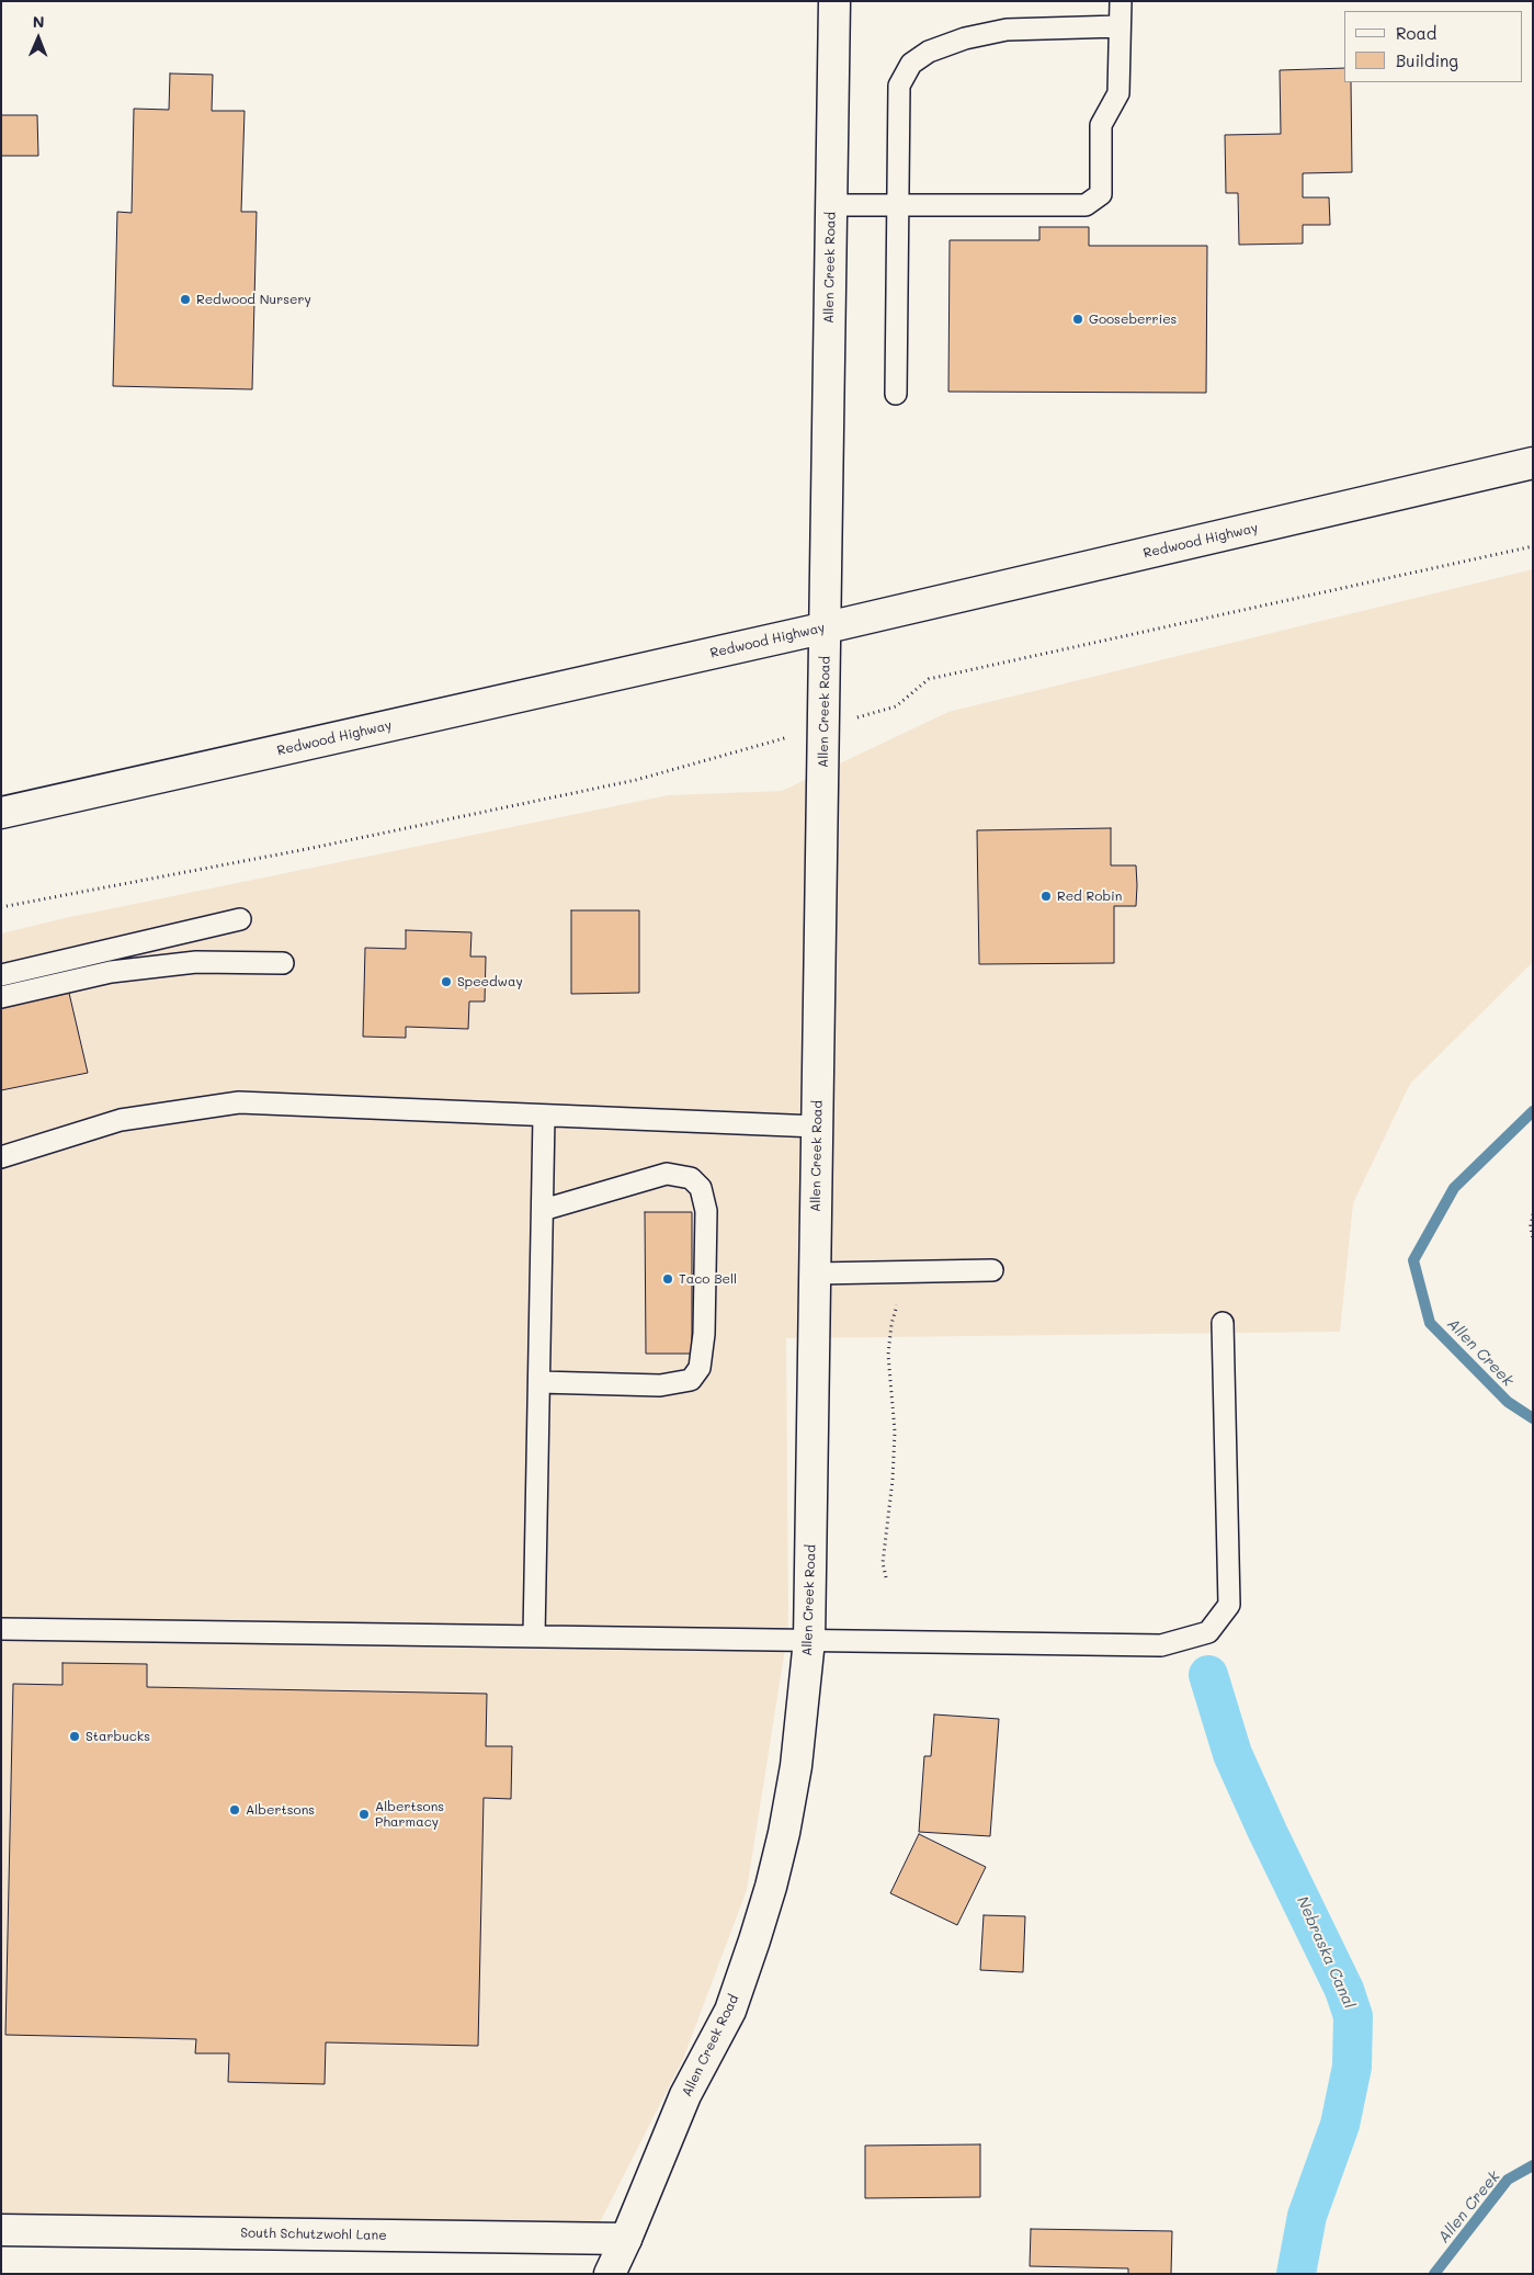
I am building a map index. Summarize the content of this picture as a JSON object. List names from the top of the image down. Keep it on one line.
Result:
{"streets":{"main road":["Allen Creek Road","Redwood Highway","South Schutzwohl Lane"]},"crossings":[["Allen Creek Road","Redwood Highway"],["Allen Creek Road","South Schutzwohl Lane"]],"water":["Allen Creek","Nebraska Canal"],"places":["Redwood Nursery","Gooseberries","Red Robin","Speedway","Taco Bell","Starbucks","Albertsons","Albertsons Pharmacy"],"legend":["Road","Building"],"north":"top"}
